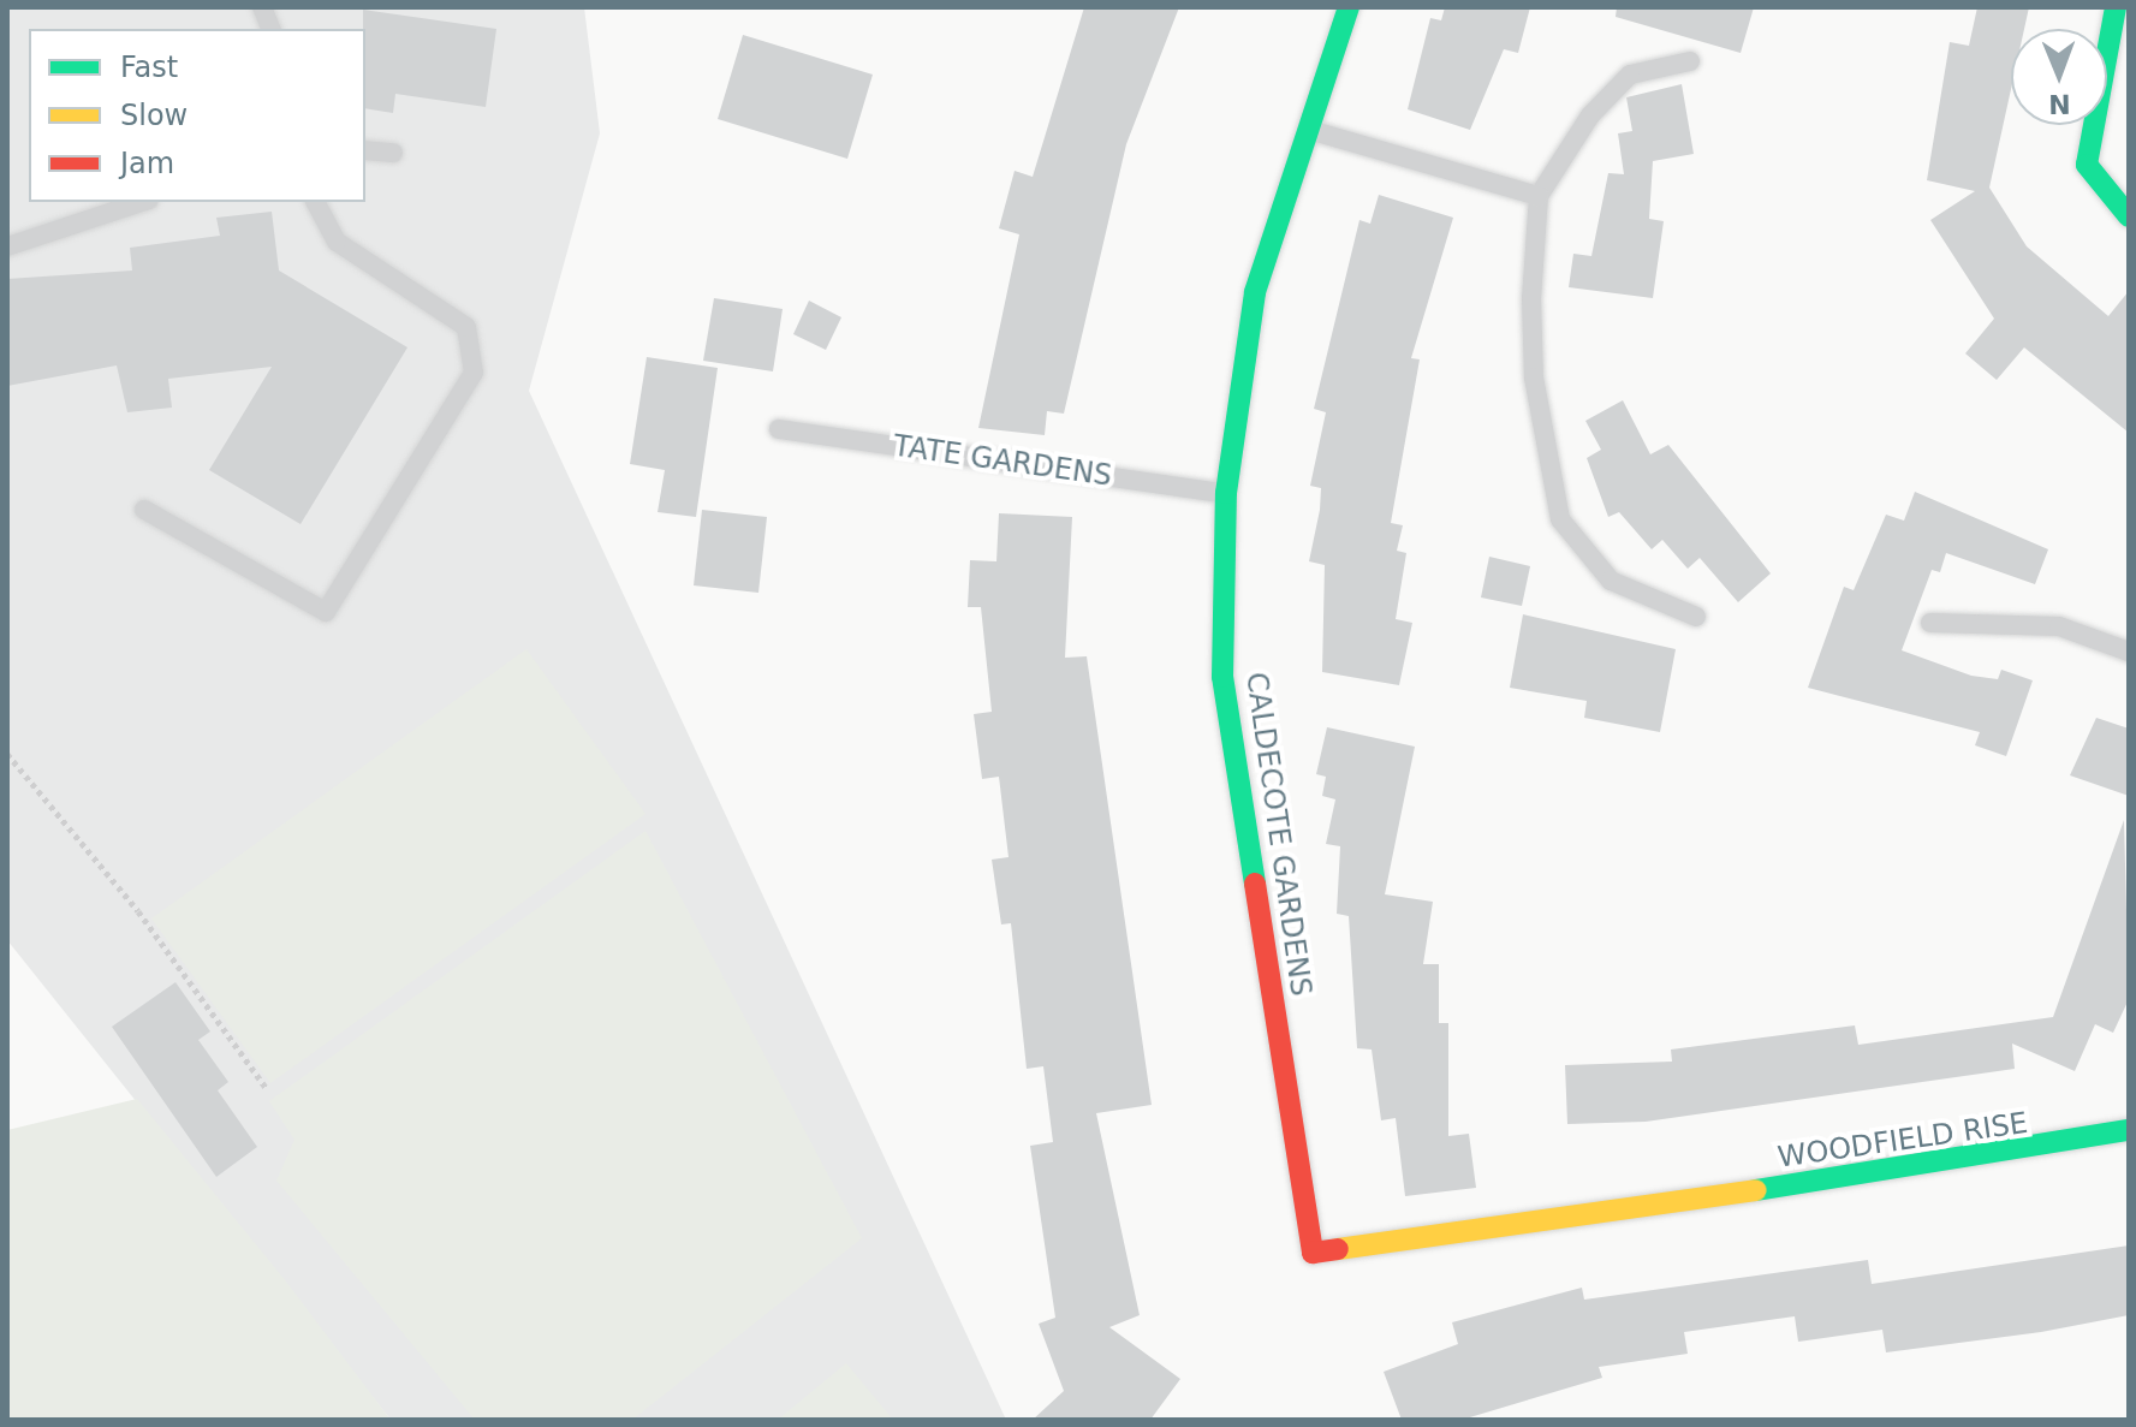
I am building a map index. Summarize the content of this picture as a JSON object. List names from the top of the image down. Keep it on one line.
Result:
{"streets":{"street":["CALDECOTE GARDENS","WOODFIELD RISE"],"lane":["TATE GARDENS"]},"crossings":[["TATE GARDENS","CALDECOTE GARDENS"],["CALDECOTE GARDENS","WOODFIELD RISE"]],"legend":["Fast","Slow","Jam"],"north":"bottom"}
